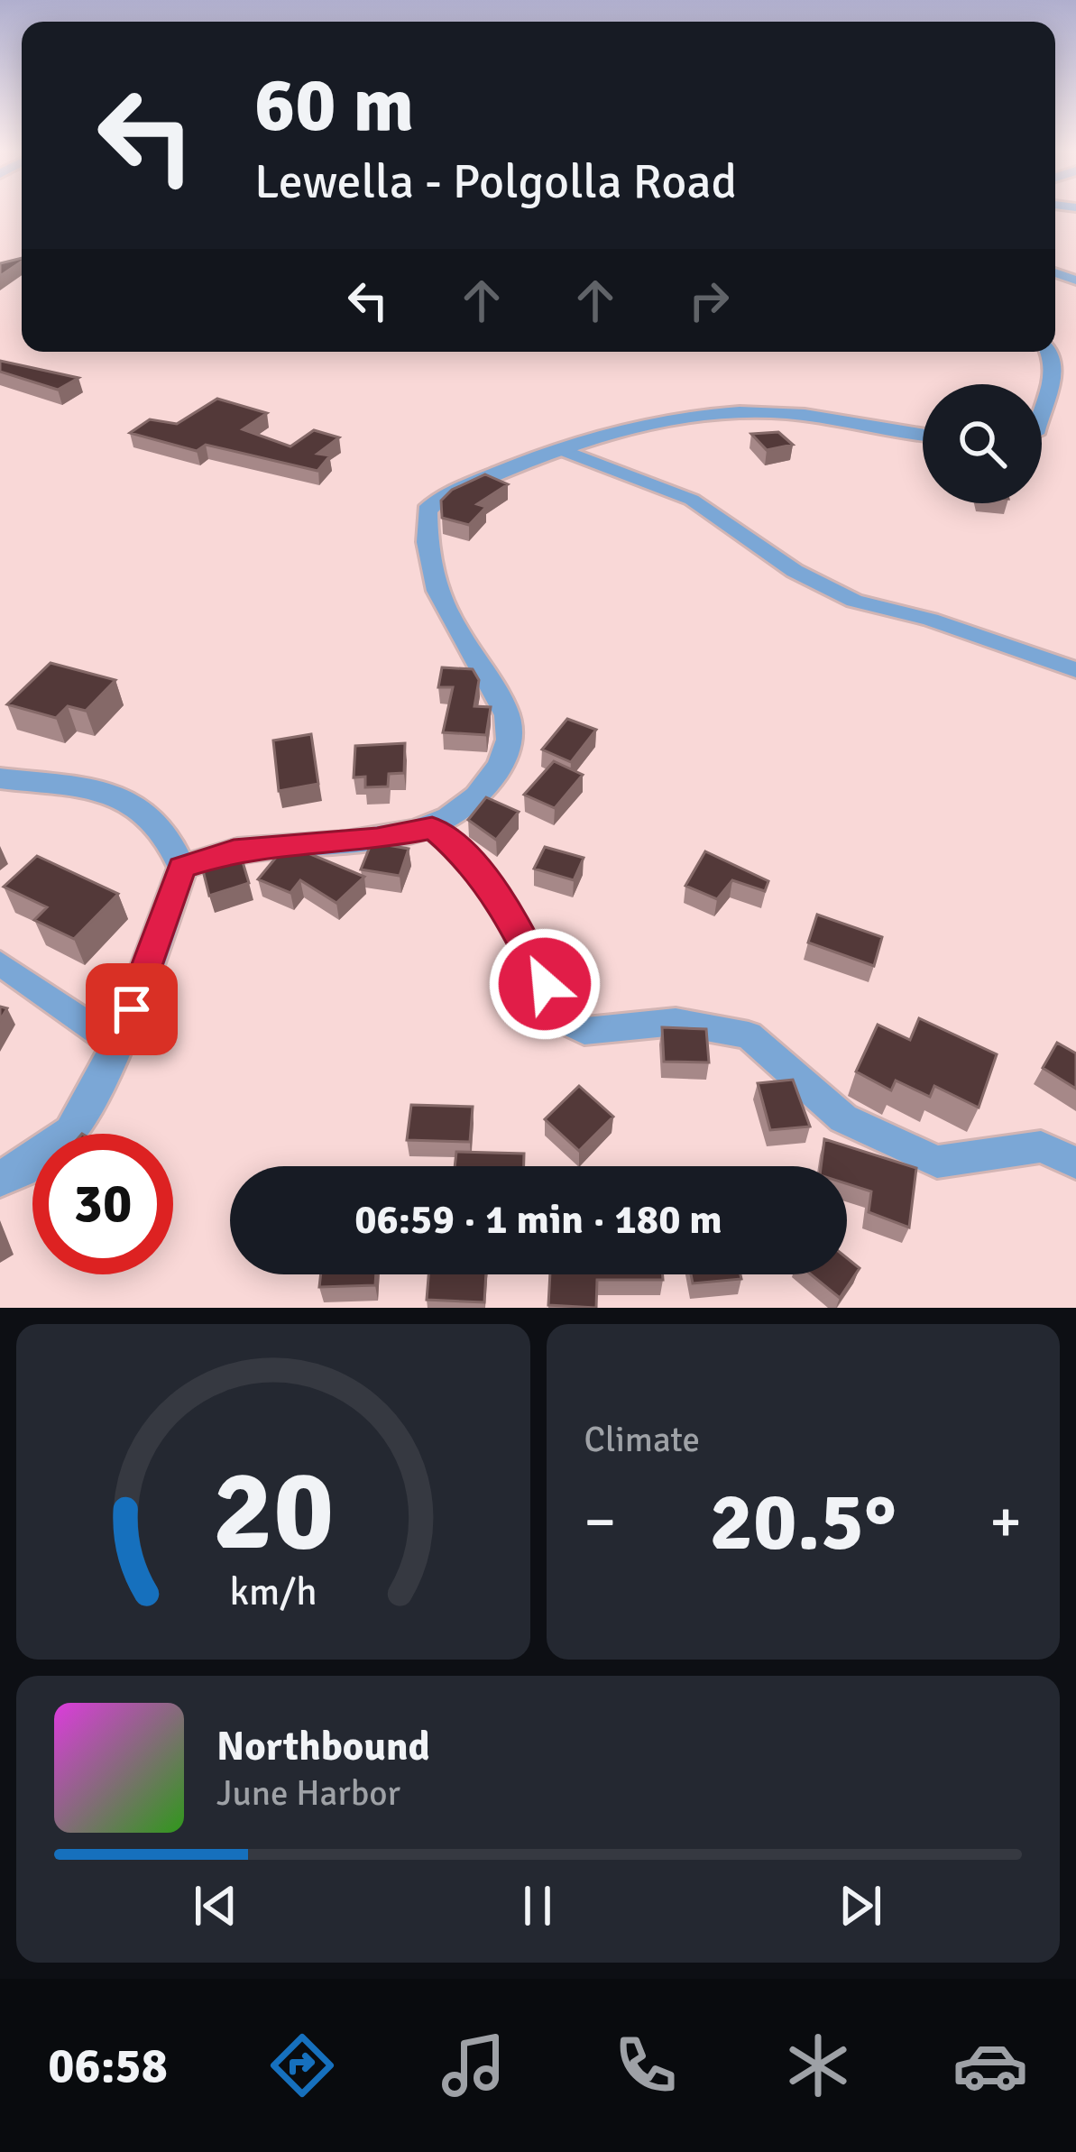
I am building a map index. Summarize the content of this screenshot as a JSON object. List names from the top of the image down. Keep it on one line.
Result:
{"page":{"turn":["60 m","Lewella - Polgolla Road"],"limit":"30","trip":"06:59 · 1 min · 180 m","tile":"Climate","heat":["−","20.5°","+"],"song":["Northbound","June Harbor"],"tabs":"06:58","gauge":["20","km/h"]}}
